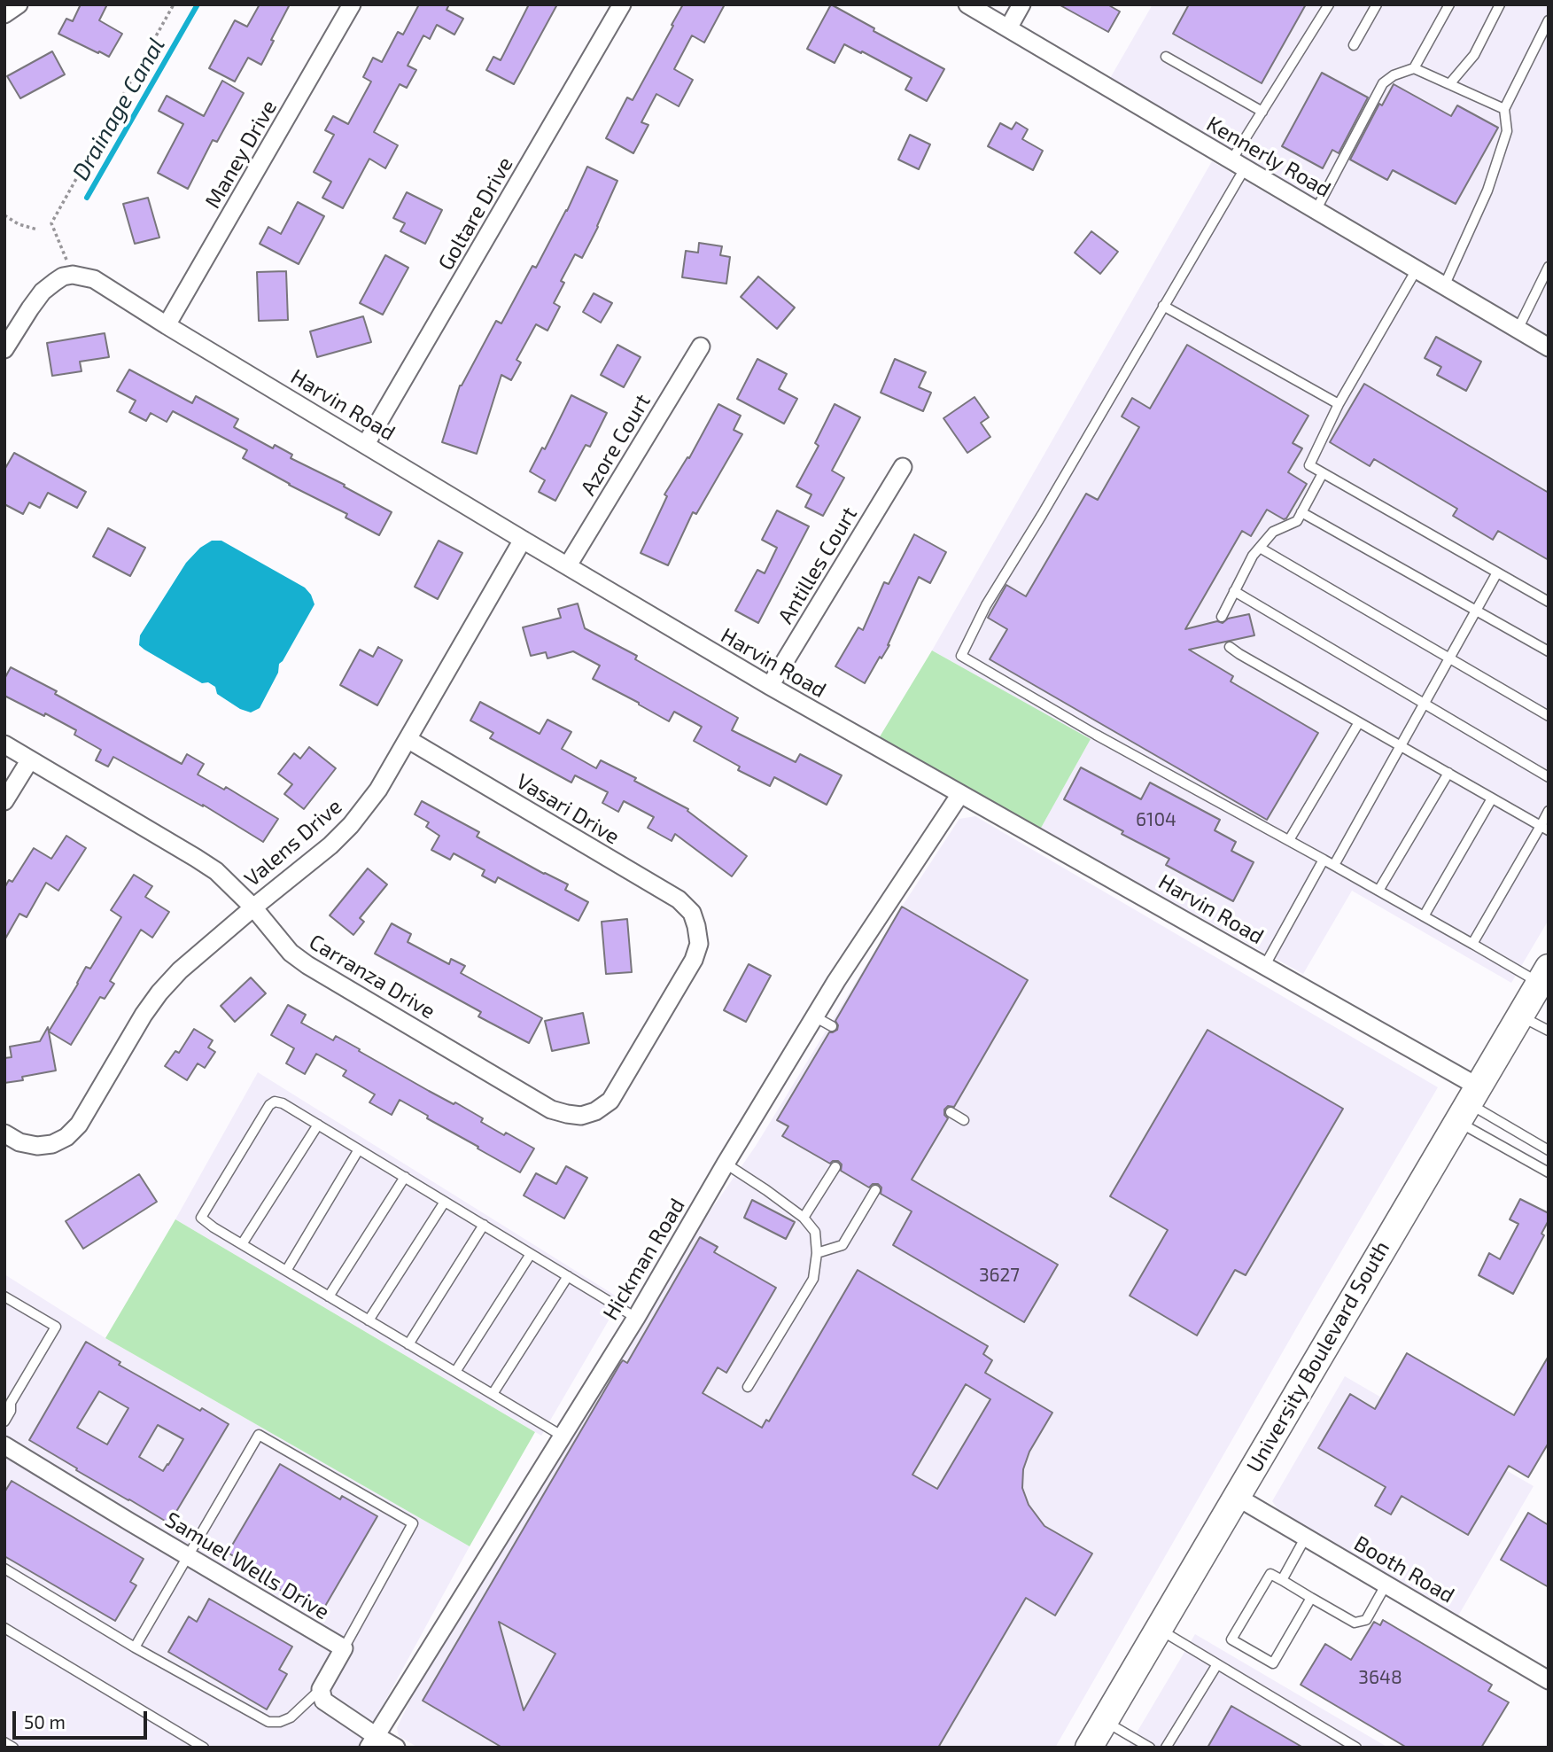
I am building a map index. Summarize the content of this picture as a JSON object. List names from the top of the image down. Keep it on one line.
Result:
{"streets":{"main road":["University Boulevard South"],"street":["Maney Drive","Kennerly Road","Goltare Drive","Harvin Road","Azore Court","Antilles Court","Vasari Drive","Valens Drive","Carranza Drive","Hickman Road","Samuel Wells Drive","Booth Road"]},"crossings":[["Maney Drive","Harvin Road"],["Goltare Drive","Harvin Road"],["Harvin Road","Azore Court"],["Harvin Road","Antilles Court"],["Harvin Road","Valens Drive"],["Harvin Road","Hickman Road"],["Harvin Road","University Boulevard South"],["Vasari Drive","Valens Drive"],["Vasari Drive","Carranza Drive"],["Valens Drive","Carranza Drive"],["University Boulevard South","Booth Road"]],"water":["Drainage Canal"],"house_numbers":["6104","3627","3648"],"scale_bar":"50 m"}
